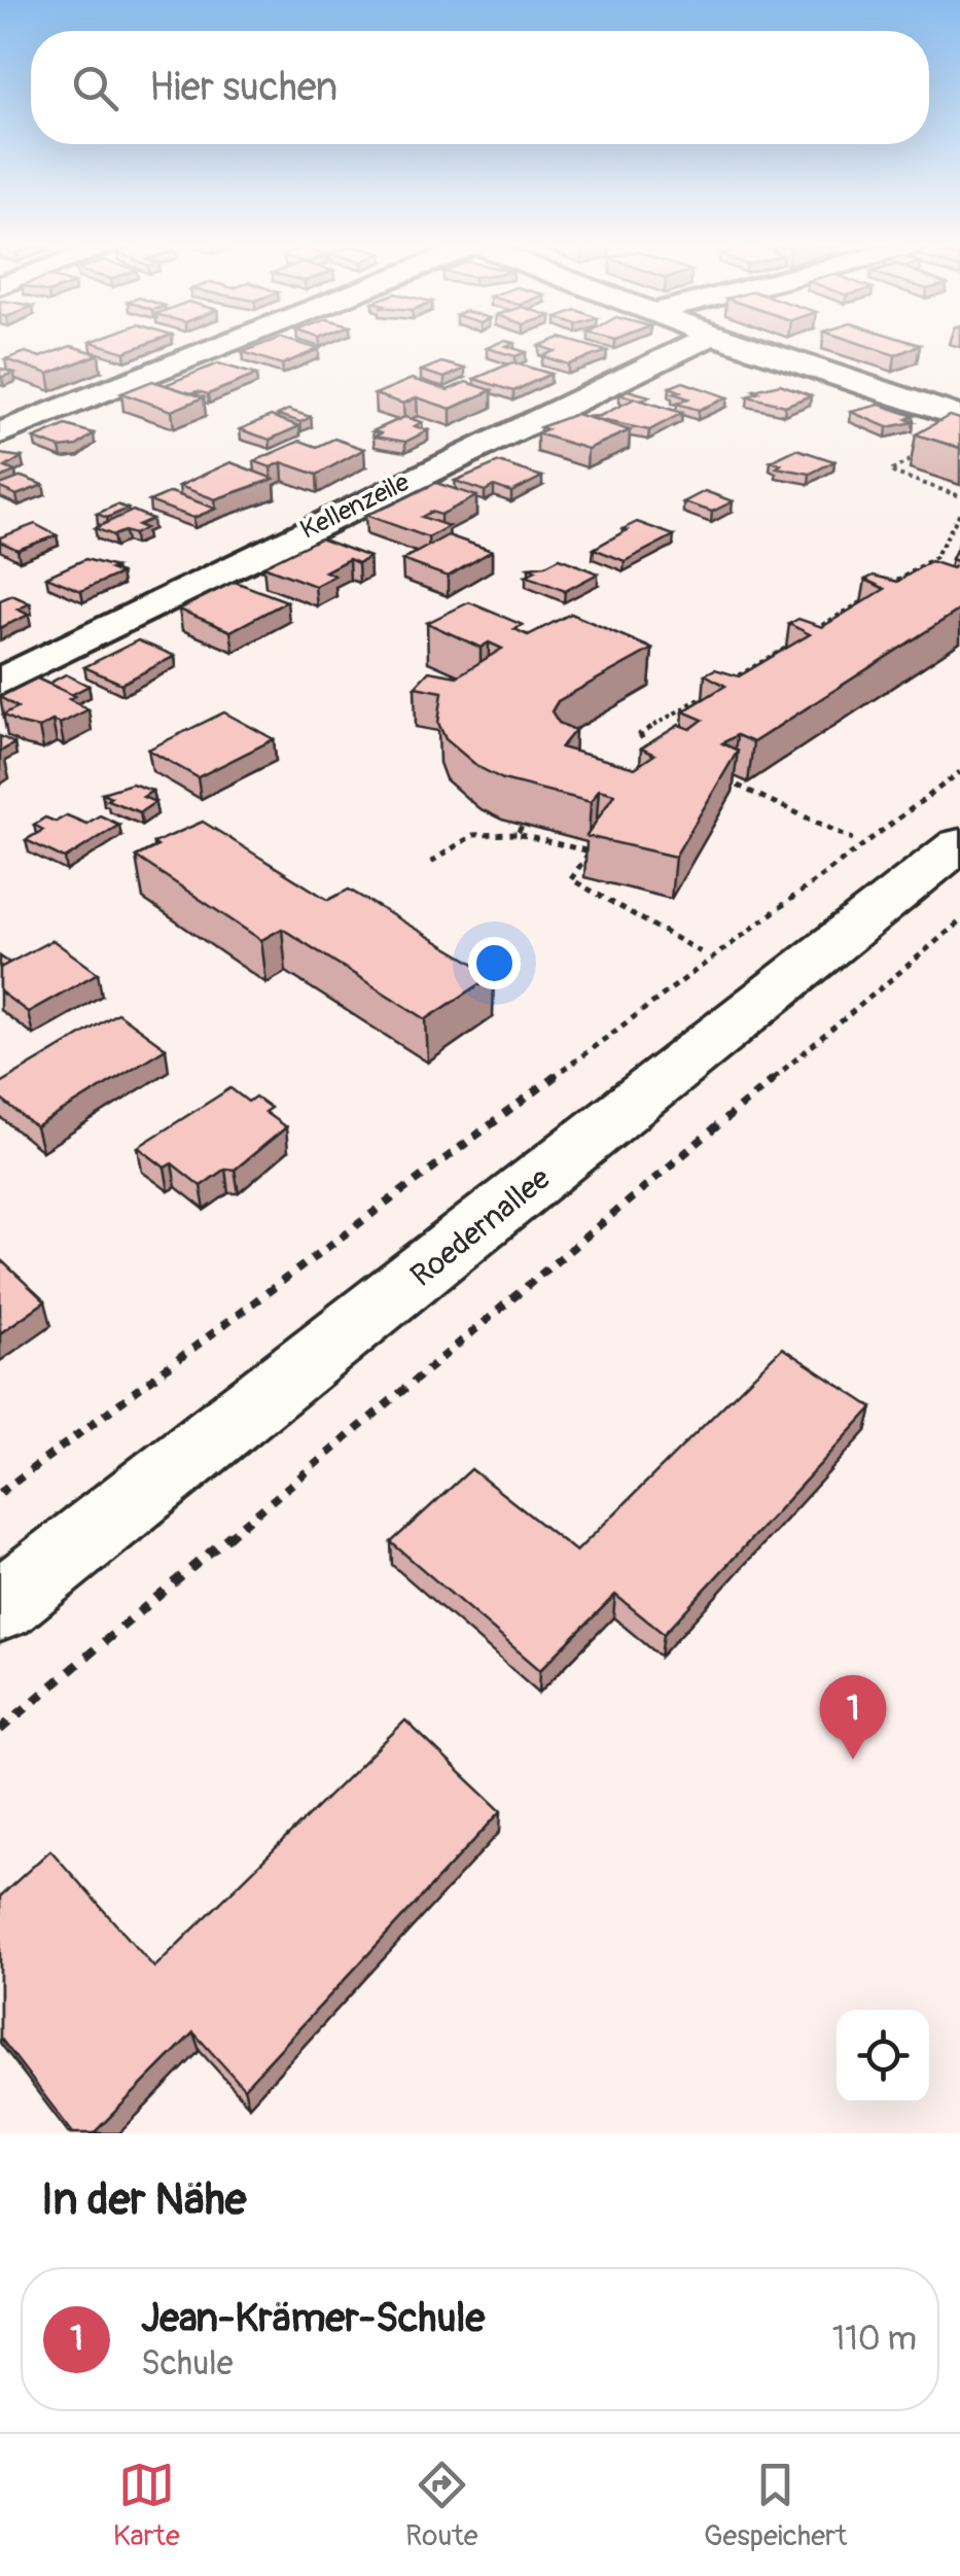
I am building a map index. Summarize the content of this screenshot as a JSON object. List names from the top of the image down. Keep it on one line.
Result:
{"streets":{"main road":["Roedernallee"],"street":["Kellenzeile"]},"page":{"search":"Hier suchen","pins":"1","heading":"In der Nähe","list":[{"mark":"1","name":"Jean-Krämer-Schule","note":"Schule","value":"110 m"}],"nav":["Karte","Route","Gespeichert"]}}
